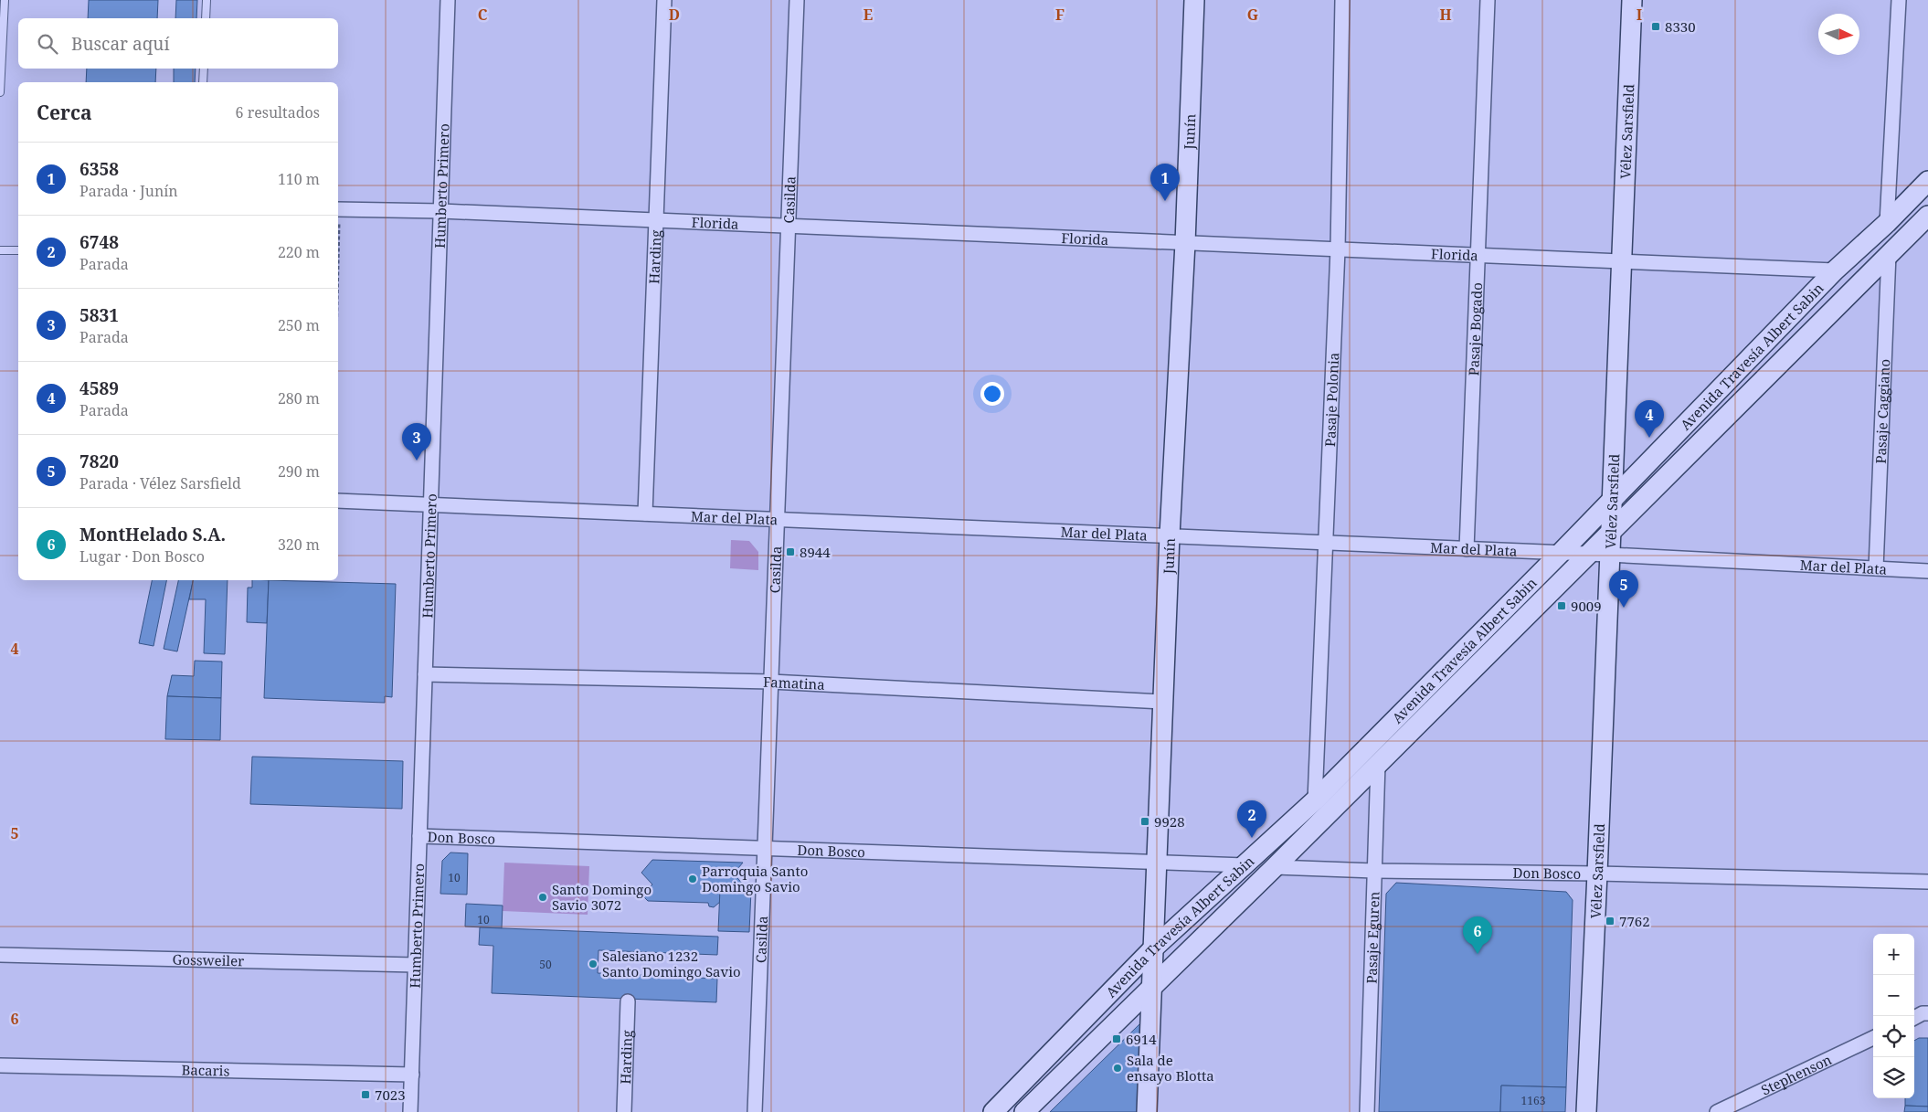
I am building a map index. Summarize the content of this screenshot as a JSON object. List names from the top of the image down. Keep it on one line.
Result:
{"streets":{"main road":["Junín","Vélez Sarsfield","Avenida Travesía Albert Sabin"],"street":["Humberto Primero","Casilda","Florida","Harding","Pasaje Bogado","Pasaje Polonia","Pasaje Caggiano","Mar del Plata","Famatina","Don Bosco","Pasaje Eguren","Gossweiler","Bacaris","Stephenson"]},"crossings":[["Junín","Florida"],["Junín","Avenida Travesía Albert Sabin"],["Junín","Mar del Plata"],["Junín","Famatina"],["Junín","Don Bosco"],["Vélez Sarsfield","Florida"],["Vélez Sarsfield","Avenida Travesía Albert Sabin"],["Vélez Sarsfield","Mar del Plata"],["Vélez Sarsfield","Don Bosco"],["Humberto Primero","Florida"],["Humberto Primero","Mar del Plata"],["Humberto Primero","Famatina"],["Humberto Primero","Don Bosco"],["Humberto Primero","Gossweiler"],["Humberto Primero","Bacaris"],["Casilda","Florida"],["Casilda","Mar del Plata"],["Casilda","Famatina"],["Casilda","Don Bosco"],["Florida","Harding"],["Florida","Pasaje Bogado"],["Florida","Avenida Travesía Albert Sabin"],["Florida","Pasaje Polonia"],["Harding","Mar del Plata"],["Pasaje Bogado","Mar del Plata"],["Avenida Travesía Albert Sabin","Pasaje Polonia"],["Avenida Travesía Albert Sabin","Pasaje Caggiano"],["Avenida Travesía Albert Sabin","Mar del Plata"],["Avenida Travesía Albert Sabin","Don Bosco"],["Avenida Travesía Albert Sabin","Pasaje Eguren"],["Pasaje Polonia","Mar del Plata"],["Pasaje Caggiano","Mar del Plata"],["Don Bosco","Pasaje Eguren"]],"places":{"transit":["8330","8944","9009","9928","7762","6914","7023"],"other":["Parroquia Santo Domingo Savio","Santo Domingo Savio 3072","Salesiano 1232 Santo Domingo Savio","Sala de ensayo Blotta"]},"house_numbers":["10","10","50","1163"],"north":"right","page":{"search":"Buscar aquí","heading":["Cerca","6 resultados"],"list":[{"mark":"1","name":"6358","note":"Parada · Junín","value":"110 m"},{"mark":"2","name":"6748","note":"Parada","value":"220 m"},{"mark":"3","name":"5831","note":"Parada","value":"250 m"},{"mark":"4","name":"4589","note":"Parada","value":"280 m"},{"mark":"5","name":"7820","note":"Parada · Vélez Sarsfield","value":"290 m"},{"mark":"6","name":"MontHelado S.A.","note":"Lugar · Don Bosco","value":"320 m"}],"pins":["1","4","3","5","2","6"],"map_buttons":["+","−"]},"grid":{"columns":["C","D","E","F","G","H","I"],"rows":["4","5","6"]}}
